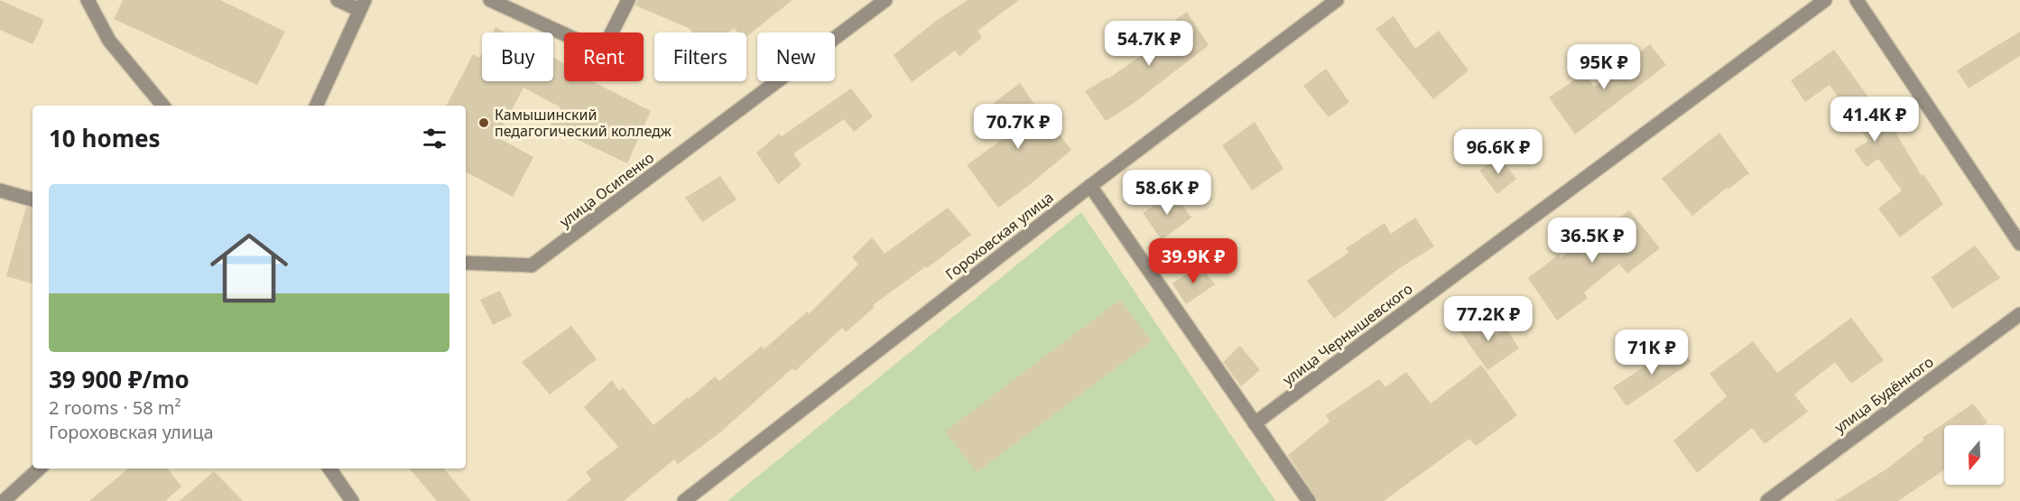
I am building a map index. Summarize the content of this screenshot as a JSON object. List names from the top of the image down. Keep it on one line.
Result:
{"streets":{"street":["улица Осипенко","Гороховская улица","улица Чернышевского","улица Будённого"]},"places":["Камышинский педагогический колледж"],"north":"bottom","page":{"price":["54.7K ₽","95K ₽","41.4K ₽","70.7K ₽","96.6K ₽","58.6K ₽","36.5K ₽","39.9K ₽","77.2K ₽","71K ₽"],"chip":["Buy","Rent","Filters","New"],"heading":"10 homes","list":[{"name":"39 900 ₽/mo","note":"2 rooms · 58 m² · Гороховская улица"}]}}
